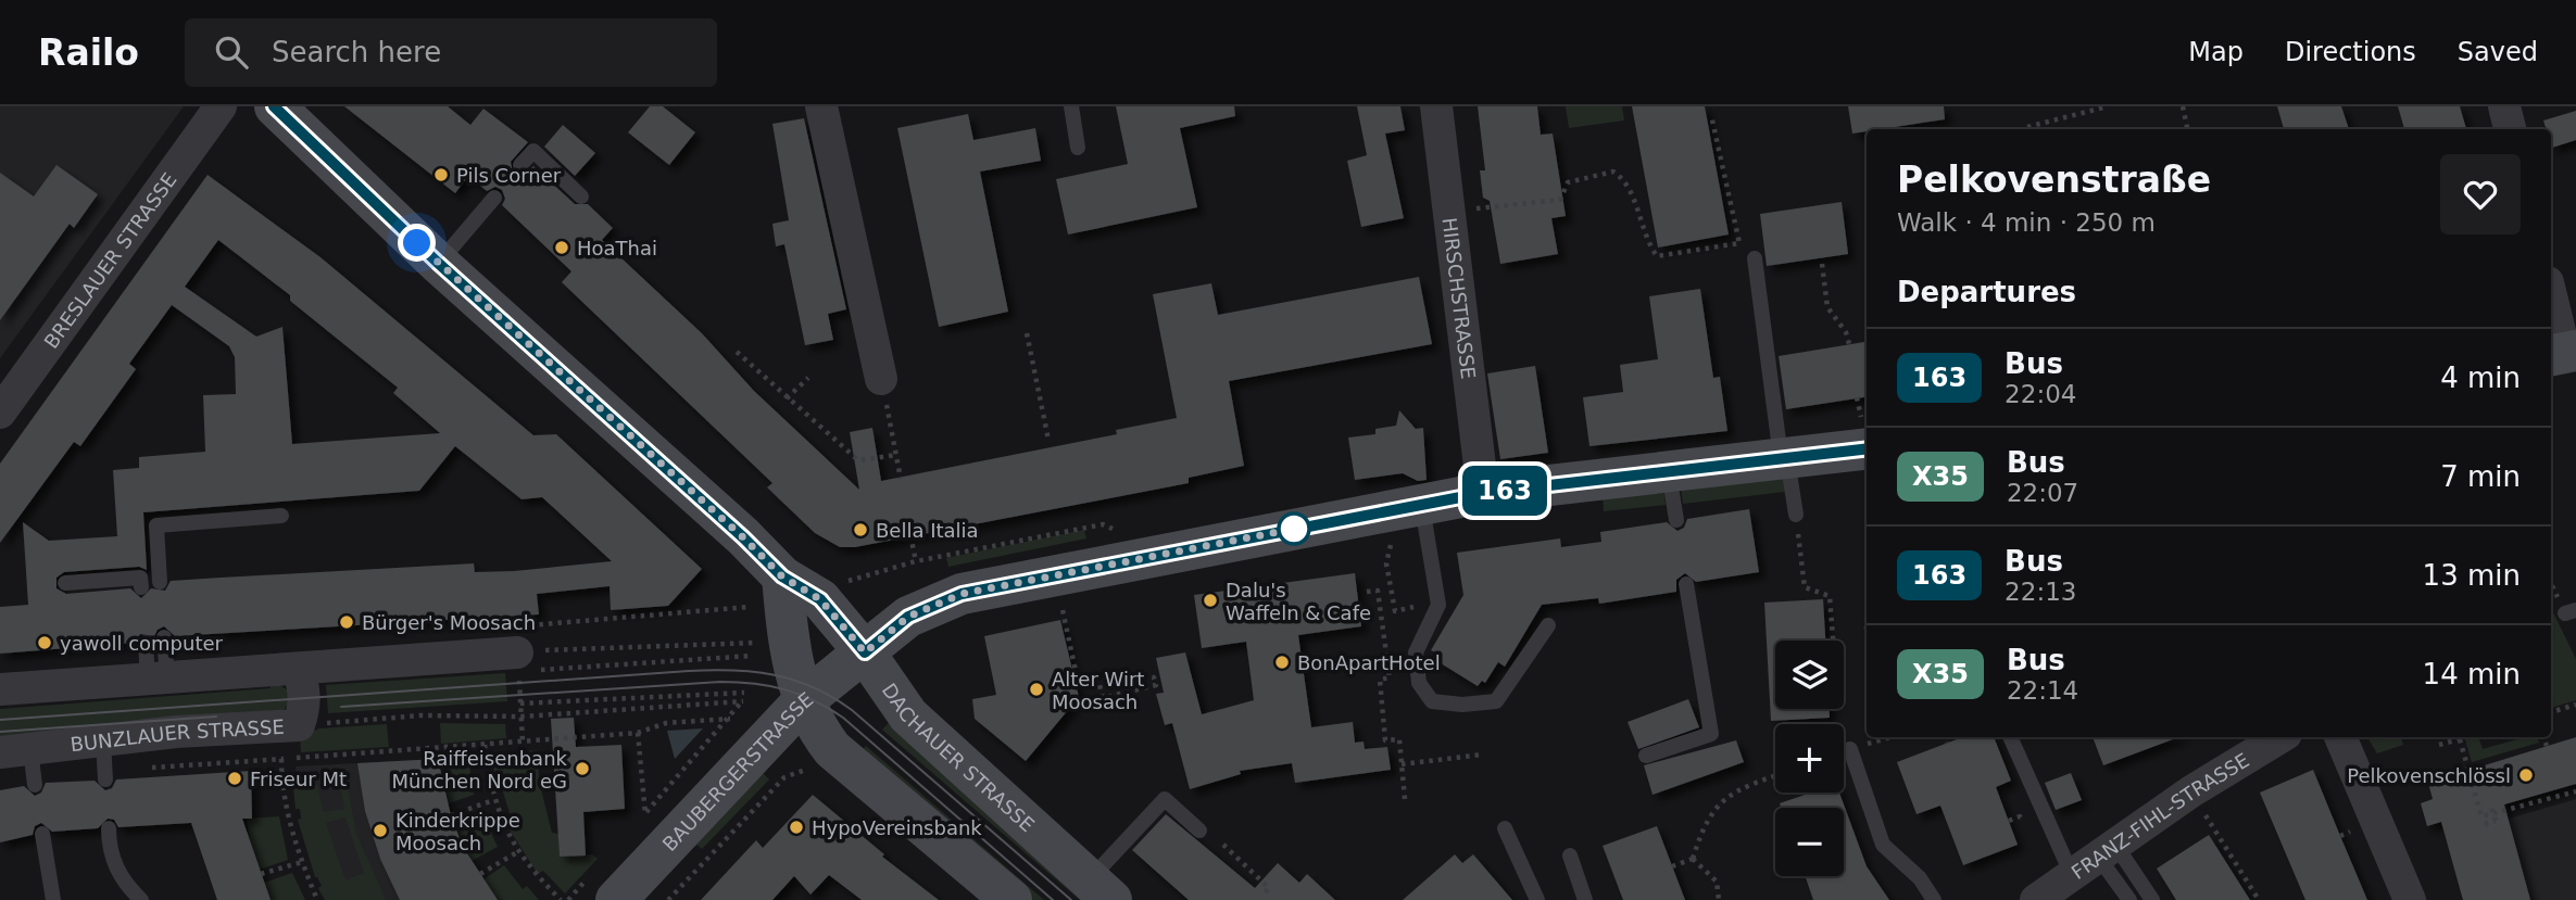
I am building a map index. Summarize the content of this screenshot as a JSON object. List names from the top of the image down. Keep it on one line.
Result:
{"streets":{"main road":["DACHAUER STRASSE","BAUBERGERSTRASSE"],"street":["BRESLAUER STRASSE","HIRSCHSTRASSE","BUNZLAUER STRASSE","FRANZ-FIHL-STRASSE"]},"crossings":[["HIRSCHSTRASSE","BAUBERGERSTRASSE"],["DACHAUER STRASSE","BAUBERGERSTRASSE"]],"places":["Pils Corner","HoaThai","Bella Italia","Dalu's Waffeln & Cafe","Bürger's Moosach","yawoll computer","BonApartHotel","Alter Wirt Moosach","Raiffeisenbank München Nord eG","Pelkovenschlössl","Friseur Mt","HypoVereinsbank","Kinderkrippe Moosach"],"lines":["bus line 163"],"page":{"header":"Railo","search":"Search here","nav":["Map","Directions","Saved"],"on_map":"163","heading":[["Pelkovenstraße","Walk · 4 min · 250 m"],"Departures"],"list":[{"mark":"163","name":"Bus","note":"22:04","value":"4 min"},{"mark":"X35","name":"Bus","note":"22:07","value":"7 min"},{"mark":"163","name":"Bus","note":"22:13","value":"13 min"},{"mark":"X35","name":"Bus","note":"22:14","value":"14 min"}],"map_buttons":["+","−"]}}
